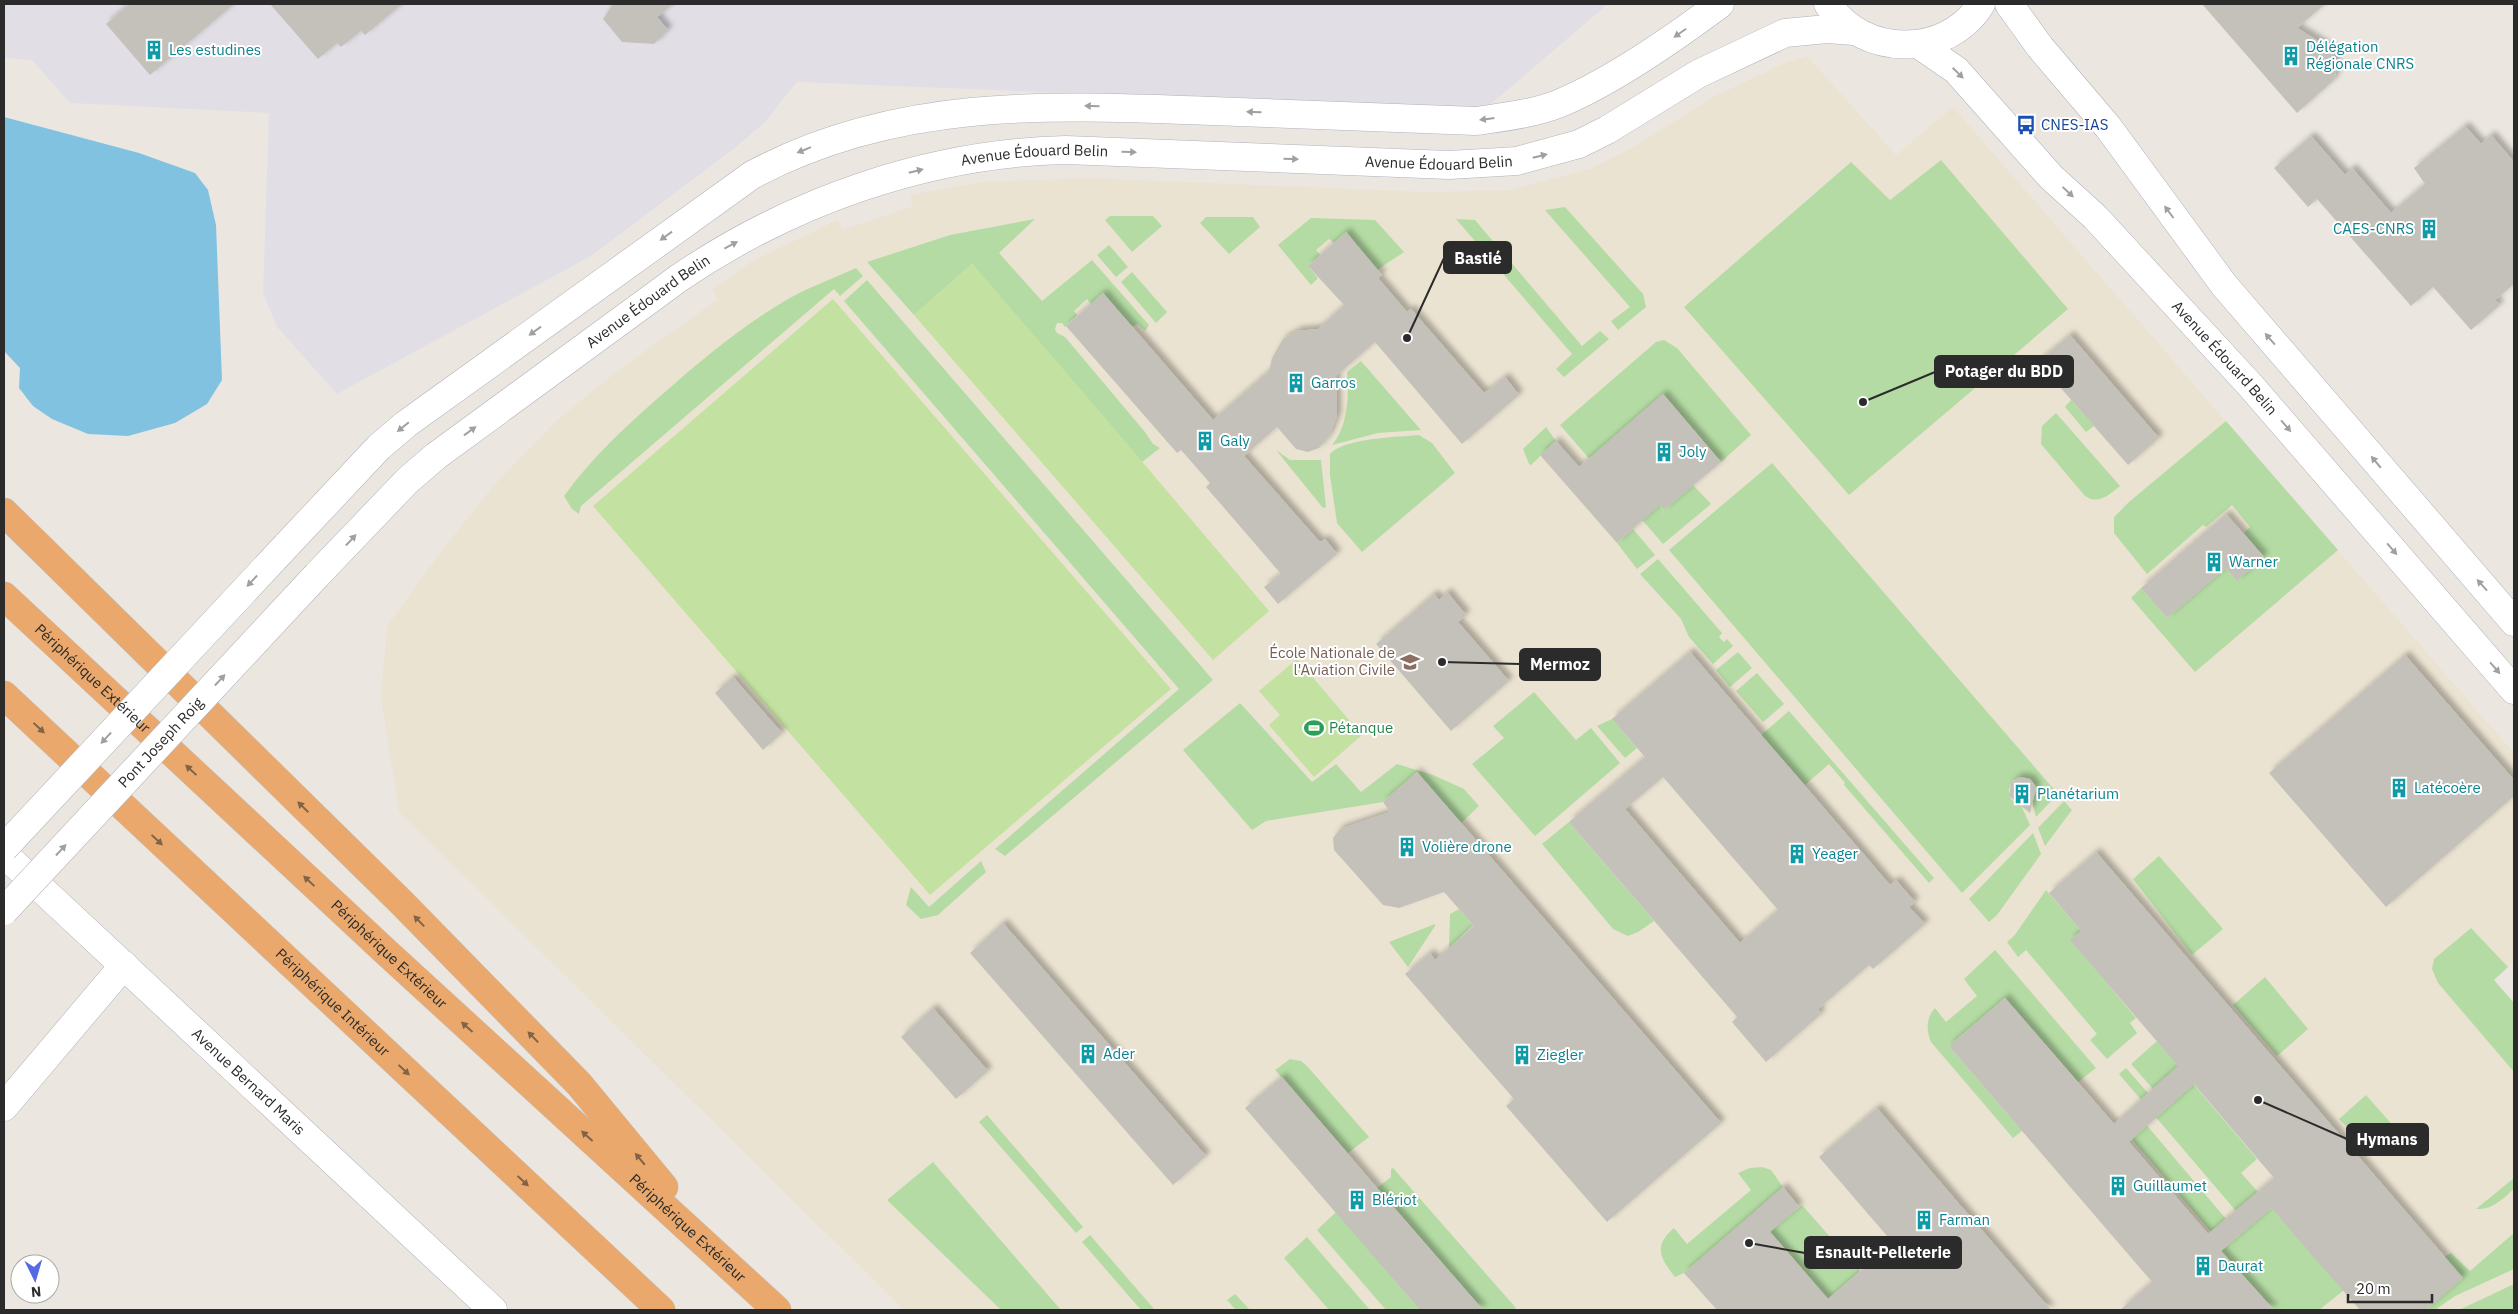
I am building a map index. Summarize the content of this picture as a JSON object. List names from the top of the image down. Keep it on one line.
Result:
{"streets":{"highway":["Périphérique Extérieur","Périphérique Intérieur"],"street":["Avenue Édouard Belin","Pont Joseph Roig","Avenue Bernard Maris"]},"crossings":[["Avenue Édouard Belin","Pont Joseph Roig"]],"one_way":["Avenue Édouard Belin","Pont Joseph Roig"],"places":{"building":["Les estudines","Délégation Régionale CNRS","CAES-CNRS","Garros","Galy","Joly","Warner","Latécoère","Planétarium","Volière drone","Yeager","Ader","Ziegler","Guillaumet","Blériot","Farman","Daurat"],"bus stop":["CNES-IAS"],"other":["Bastié","Potager du BDD","Mermoz","Hymans","Esnault-Pelleterie"],"school or university":["École Nationale de l'Aviation Civile"],"sports":["Pétanque"]},"scale_bar":"20 m","north":"bottom"}
